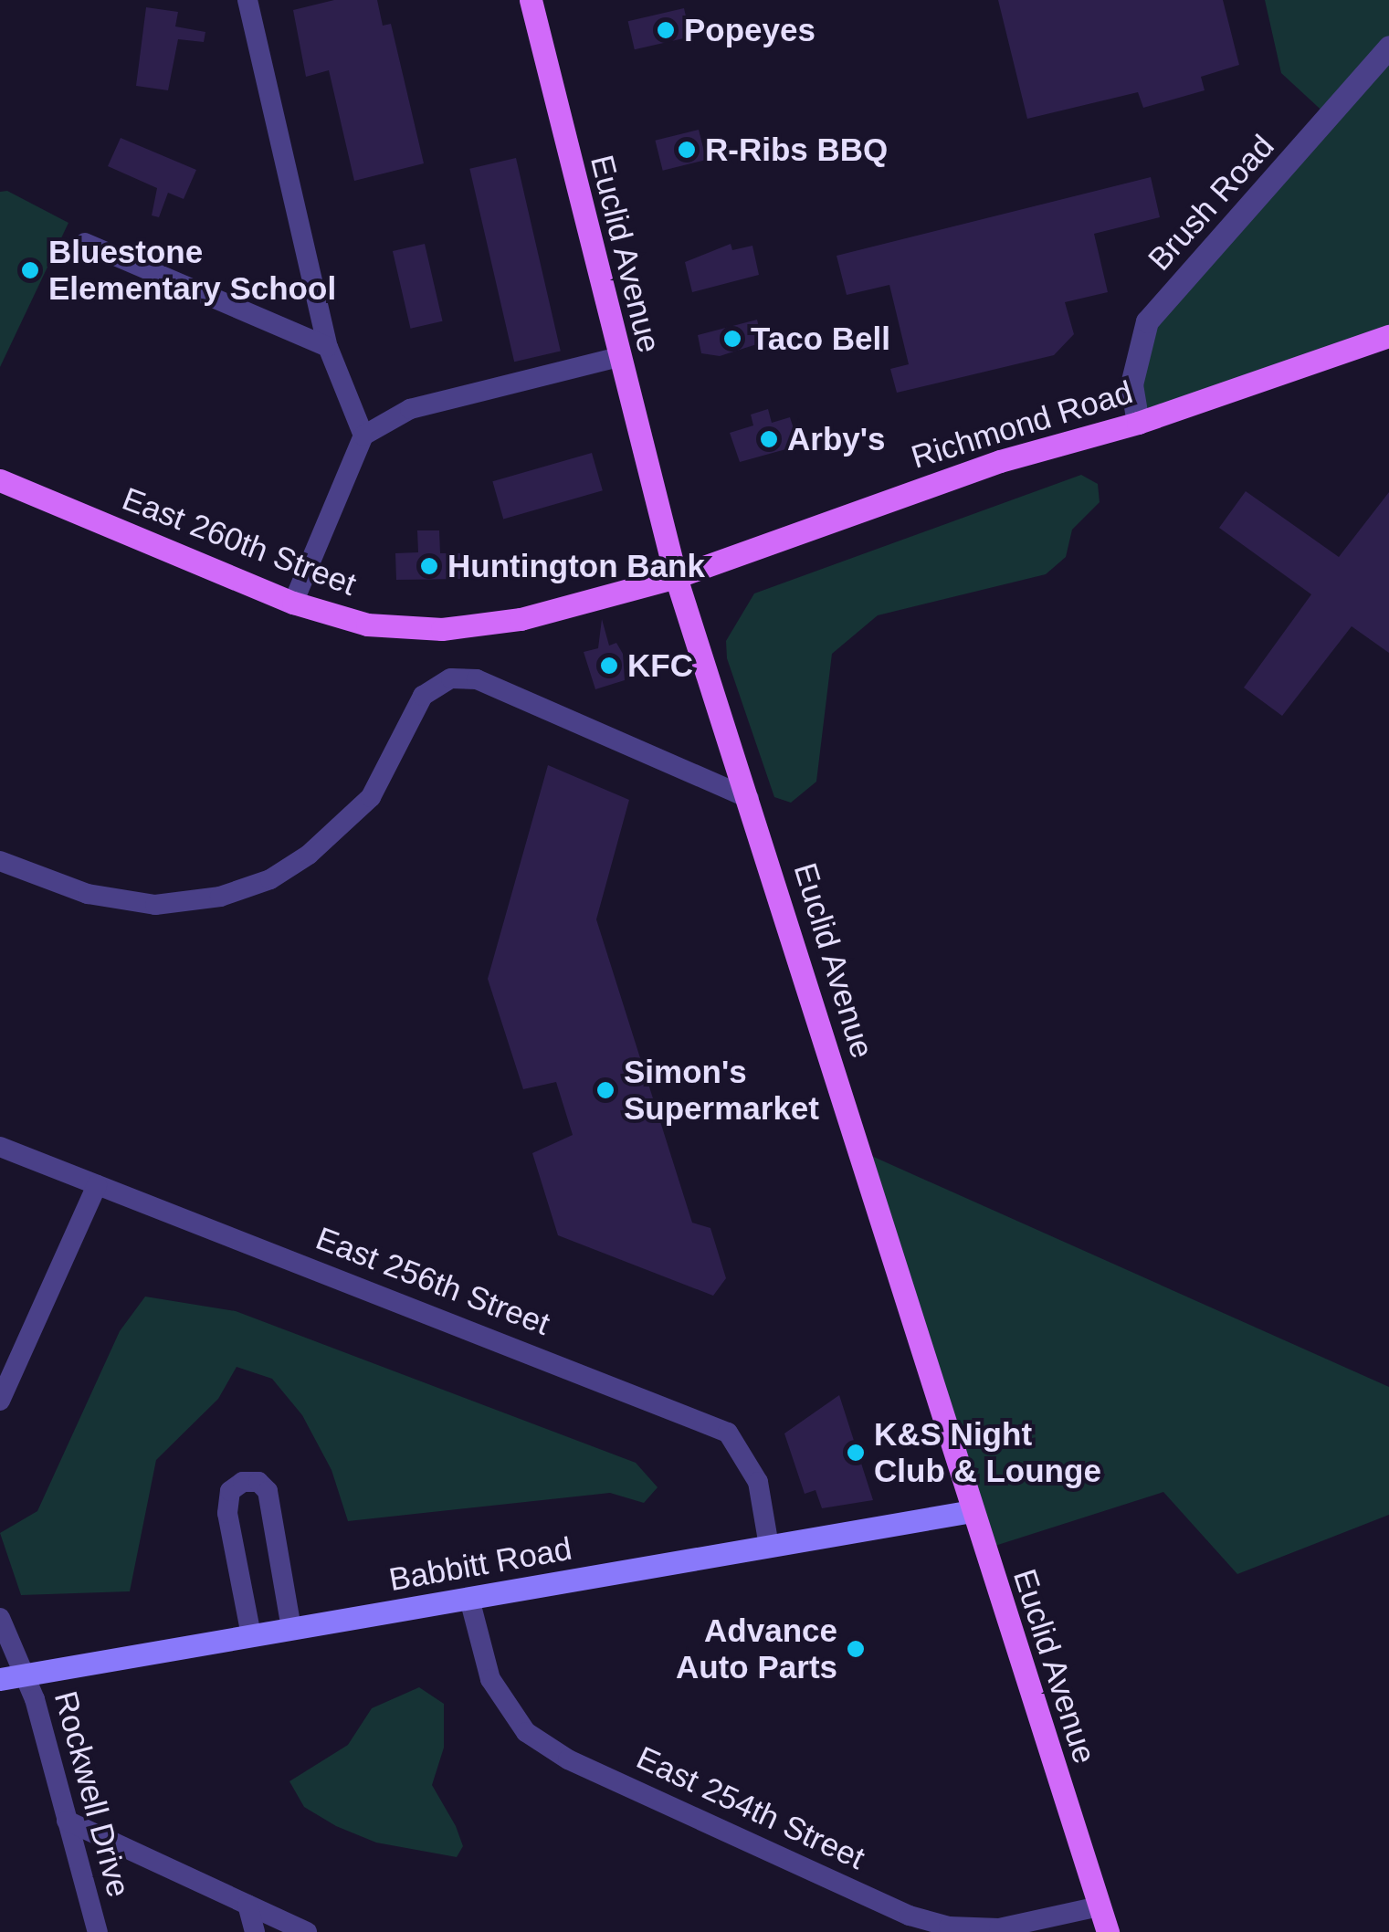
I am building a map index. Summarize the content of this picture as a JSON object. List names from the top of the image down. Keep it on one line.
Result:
{"streets":{"main road":["Euclid Avenue","Richmond Road","East 260th Street","Babbitt Road"],"street":["Brush Road","East 256th Street","Rockwell Drive","East 254th Street"]},"crossings":[["Brush Road","Richmond Road"],["Euclid Avenue","Richmond Road"],["Euclid Avenue","East 260th Street"],["Euclid Avenue","Babbitt Road"],["Euclid Avenue","East 254th Street"],["Richmond Road","East 260th Street"],["East 256th Street","Babbitt Road"],["Babbitt Road","Rockwell Drive"],["Babbitt Road","East 254th Street"]],"places":["Popeyes","R-Ribs BBQ","Bluestone Elementary School","Taco Bell","Arby's","Huntington Bank","KFC","Simon's Supermarket","K&S Night Club & Lounge","Advance Auto Parts"]}
